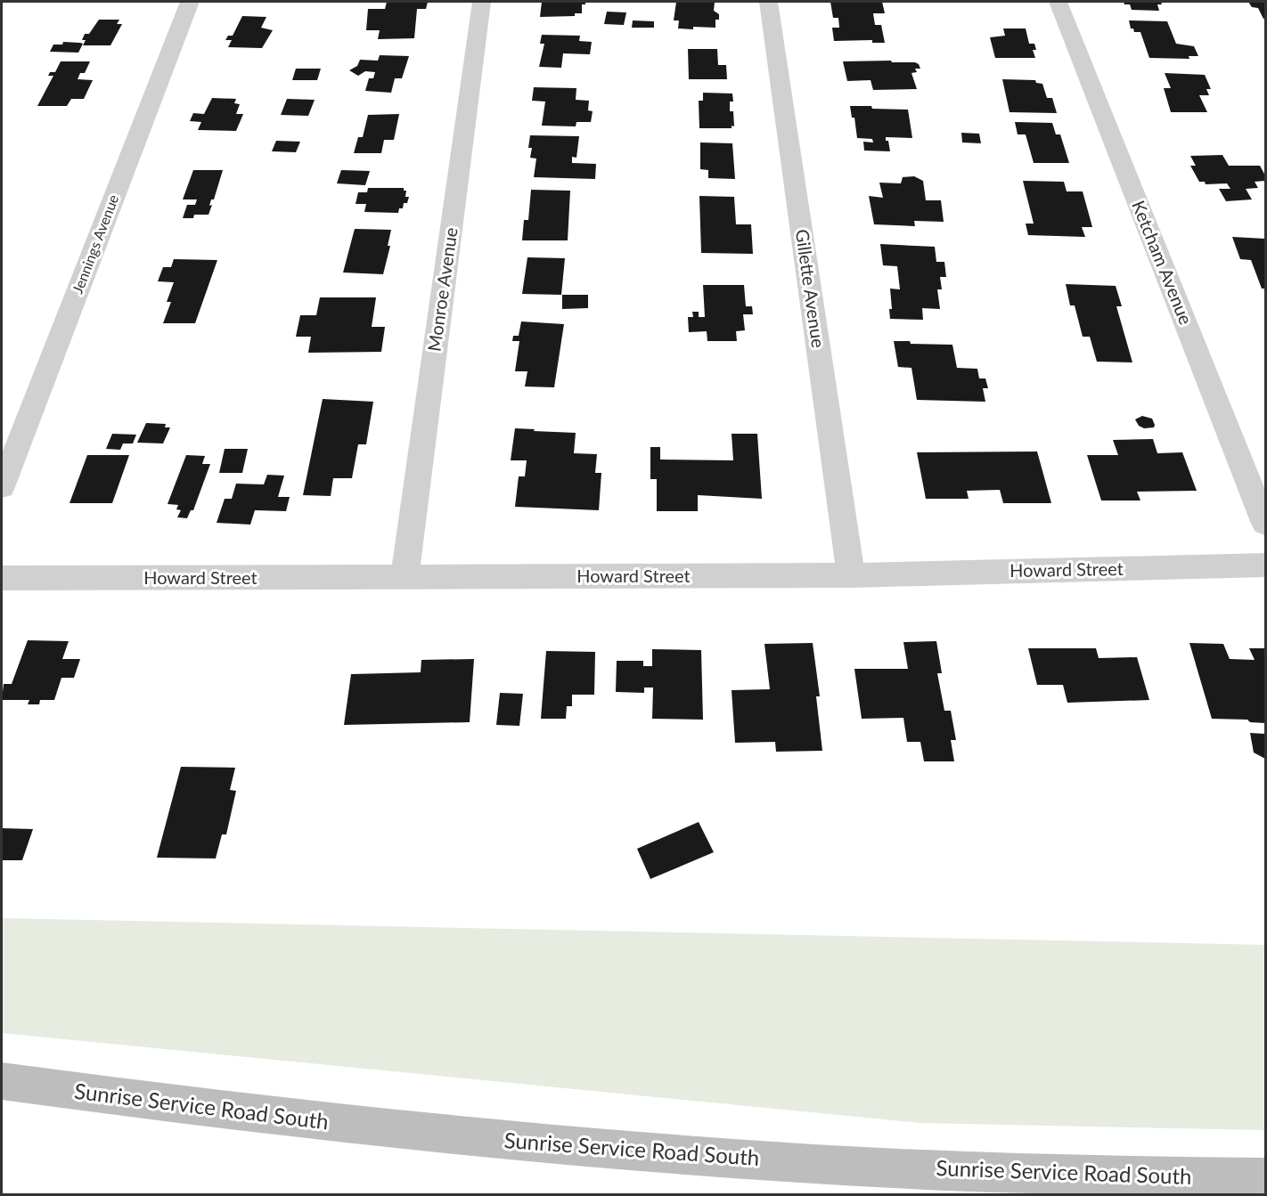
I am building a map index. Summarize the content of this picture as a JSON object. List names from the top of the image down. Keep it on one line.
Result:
{"streets":{"main road":["Sunrise Service Road South"],"street":["Jennings Avenue","Ketcham Avenue","Gillette Avenue","Monroe Avenue","Howard Street"]},"crossings":[["Gillette Avenue","Howard Street"],["Monroe Avenue","Howard Street"]]}
